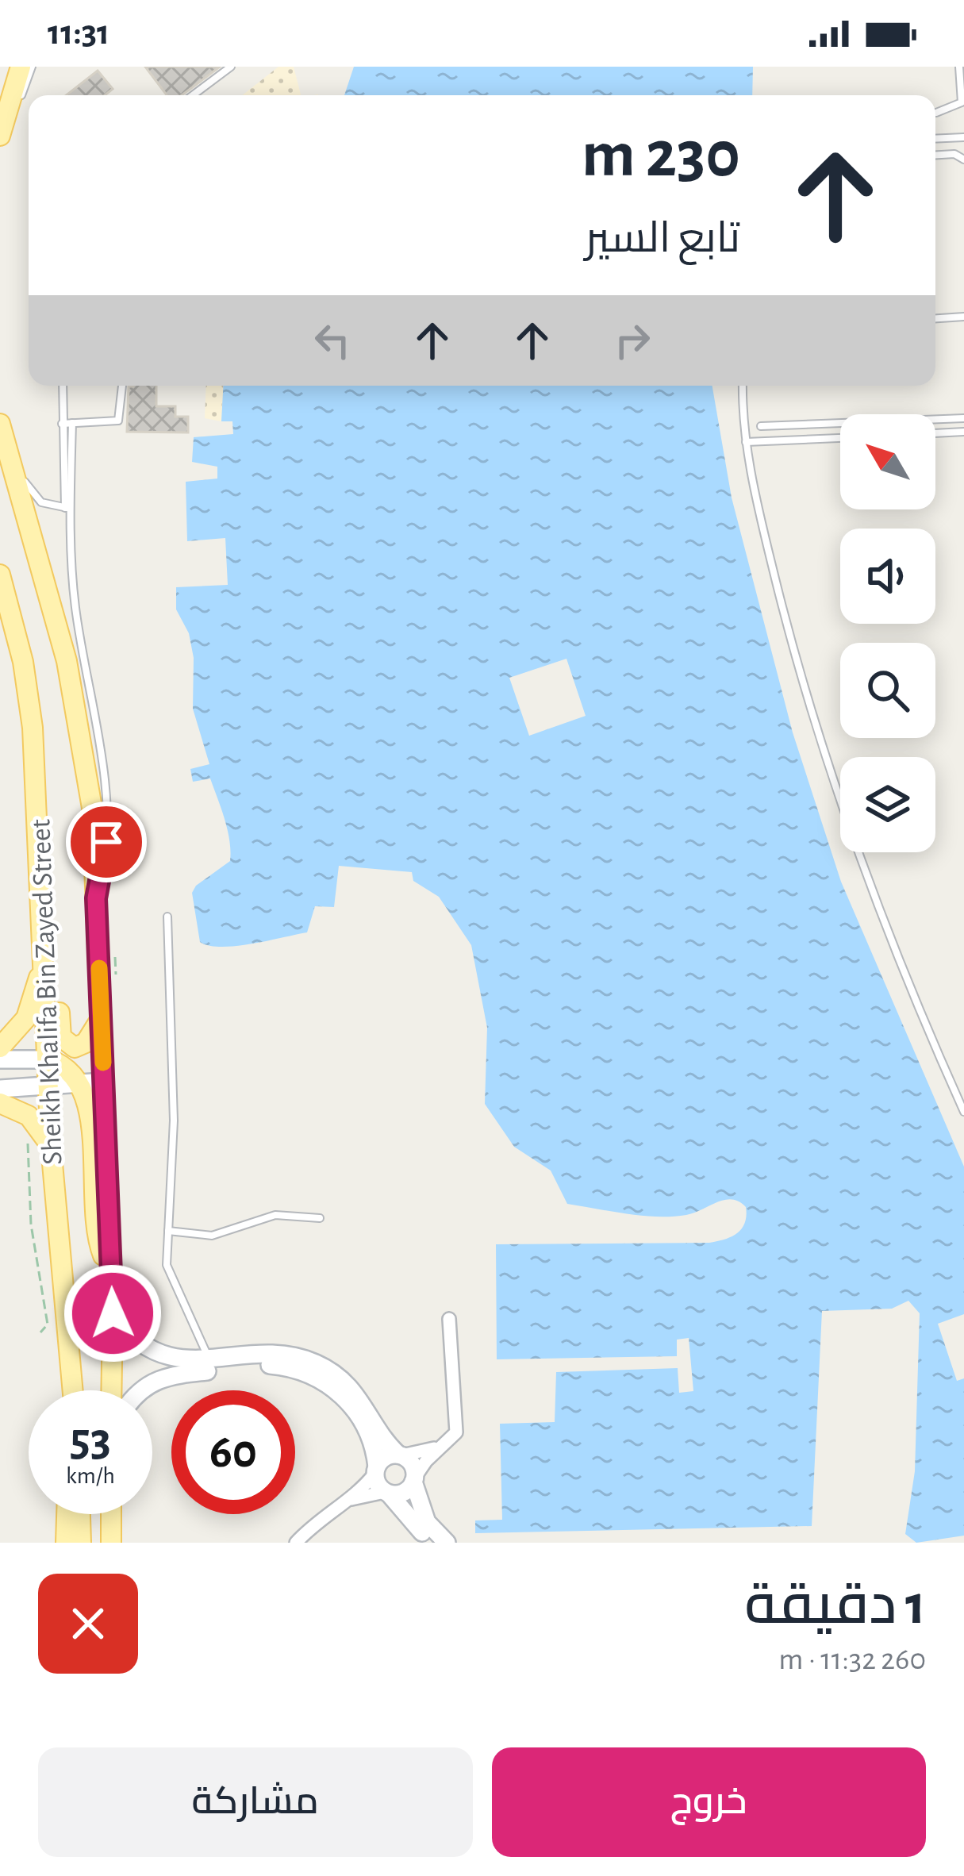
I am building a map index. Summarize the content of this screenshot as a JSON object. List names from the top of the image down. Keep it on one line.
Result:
{"streets":{"main road":["Sheikh Khalifa Bin Zayed Street"]},"north":"top left","page":{"status":"11:31","turn":["230 m","تابع السير"],"speed":"53 km/h","limit":"60","heading":["1 دقيقة","260 m · 11:32"],"buttons":["خروج","مشاركة"]}}
